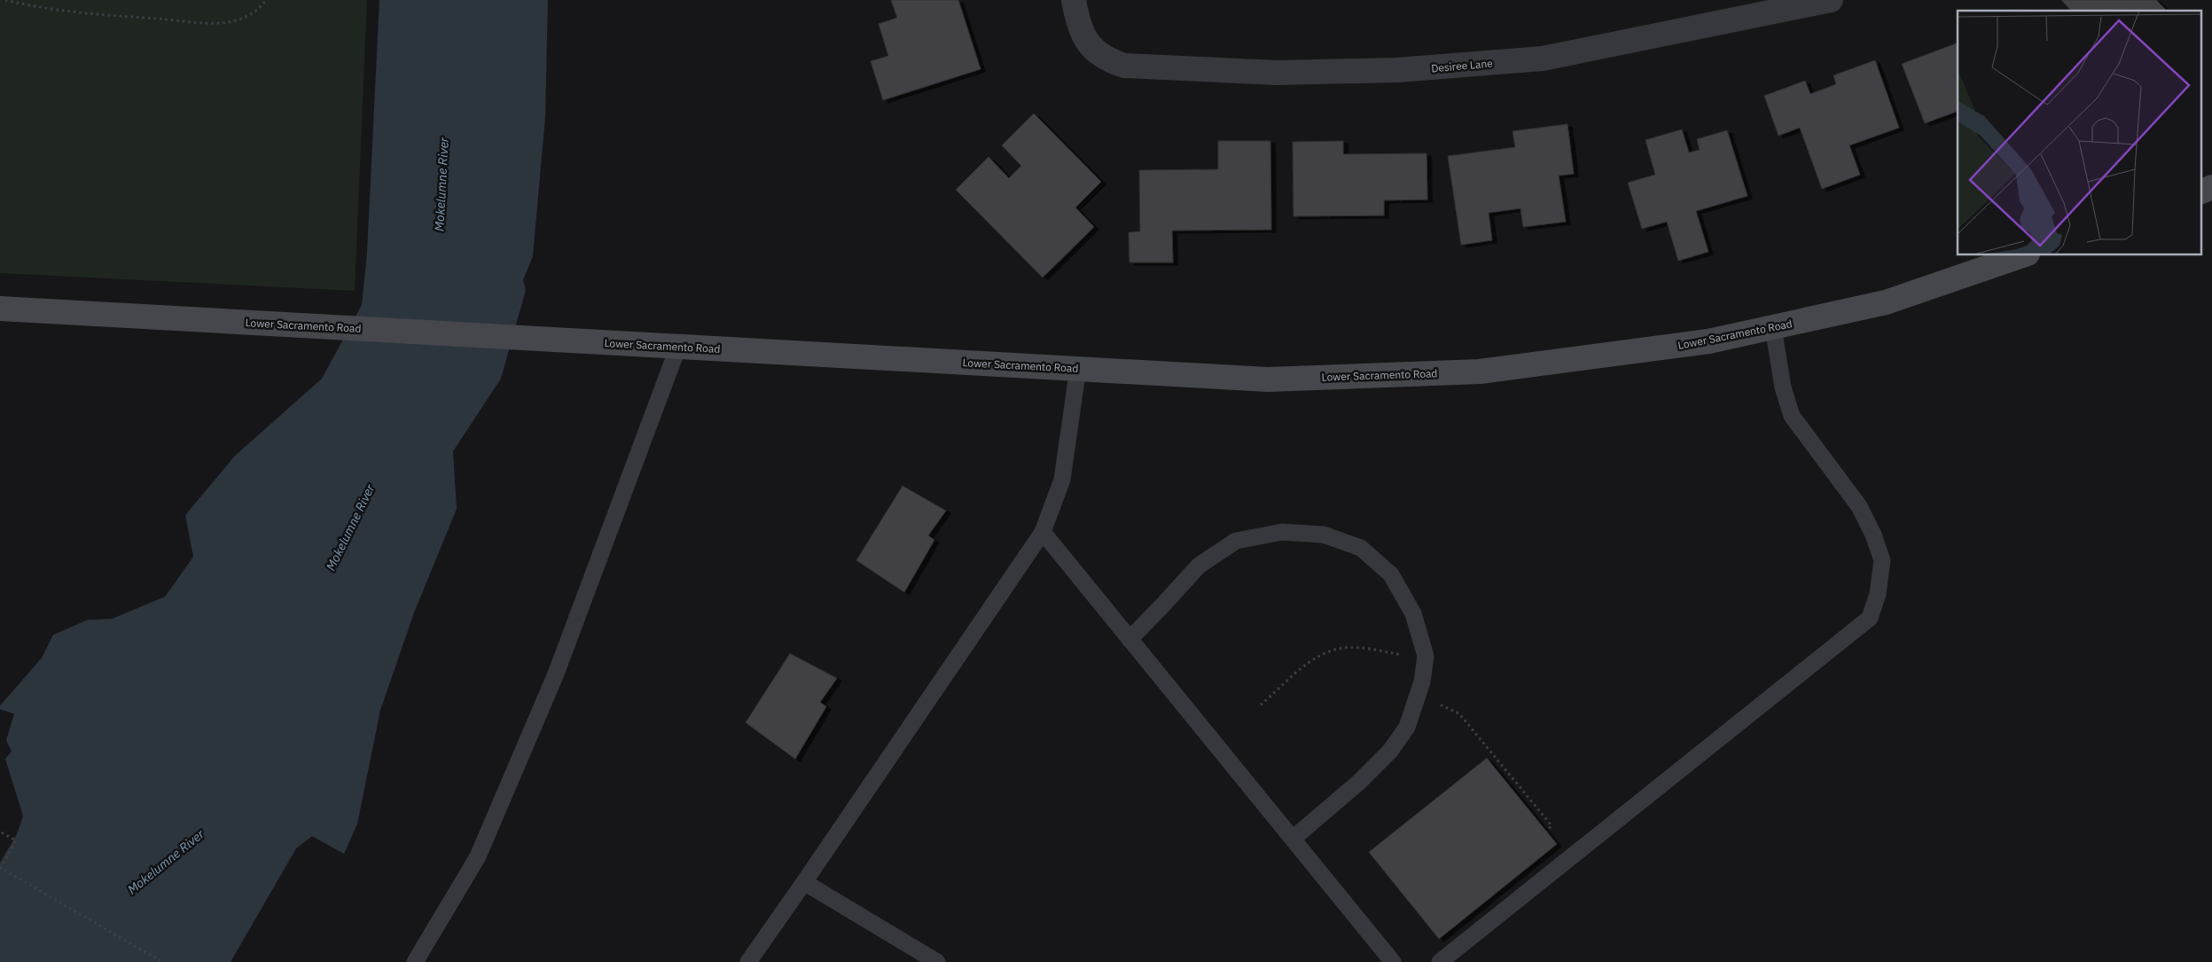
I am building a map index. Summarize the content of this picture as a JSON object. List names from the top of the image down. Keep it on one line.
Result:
{"streets":{"main road":["Lower Sacramento Road"],"street":["Desiree Lane"]},"water":["Mokelumne River"]}
